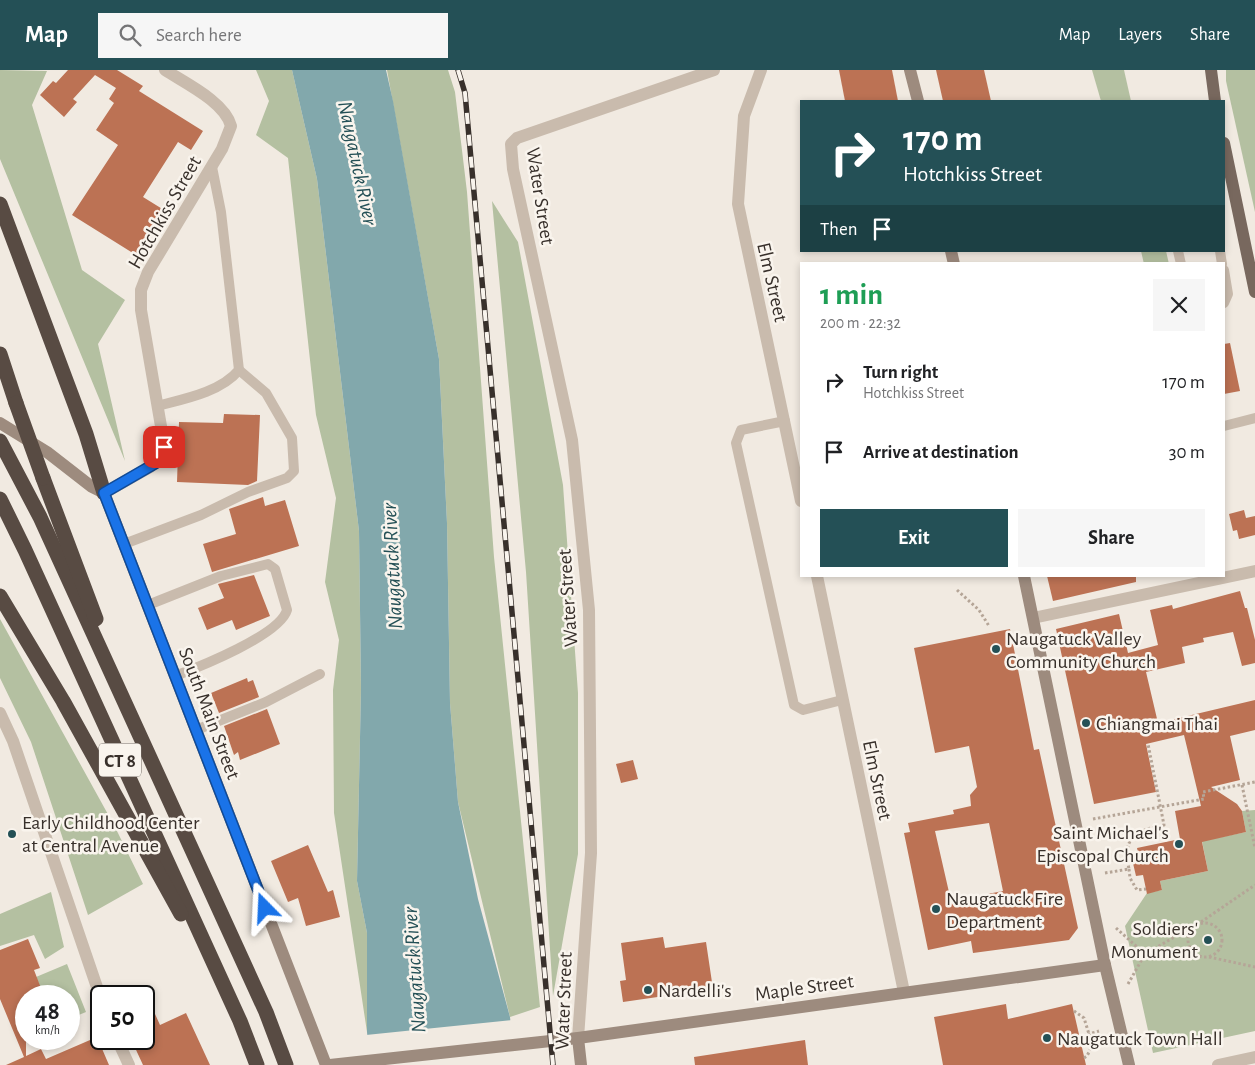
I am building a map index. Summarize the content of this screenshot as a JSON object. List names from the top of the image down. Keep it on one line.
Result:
{"streets":{"highway":["CT 8"],"street":["Water Street","Hotchkiss Street","Elm Street","South Main Street","Maple Street"]},"crossings":[["Water Street","Maple Street"],["Hotchkiss Street","South Main Street"],["Elm Street","Maple Street"],["South Main Street","Maple Street"]],"water":["Naugatuck River"],"places":["Naugatuck Valley Community Church","Chiangmai Thai","Early Childhood Center at Central Avenue","Saint Michael's Episcopal Church","Naugatuck Fire Department","Soldiers' Monument","Nardelli's","Naugatuck Town Hall"],"page":{"header":"Map","search":"Search here","nav":["Map","Layers","Share"],"turn":["170 m","Hotchkiss Street"],"then":"Then","heading":["1 min","200 m · 22:32"],"list":[{"name":"Turn right","note":"Hotchkiss Street","value":"170 m"},{"name":"Arrive at destination","value":"30 m"}],"buttons":["Exit","Share"],"speed":"48 km/h","limit":"50"}}
